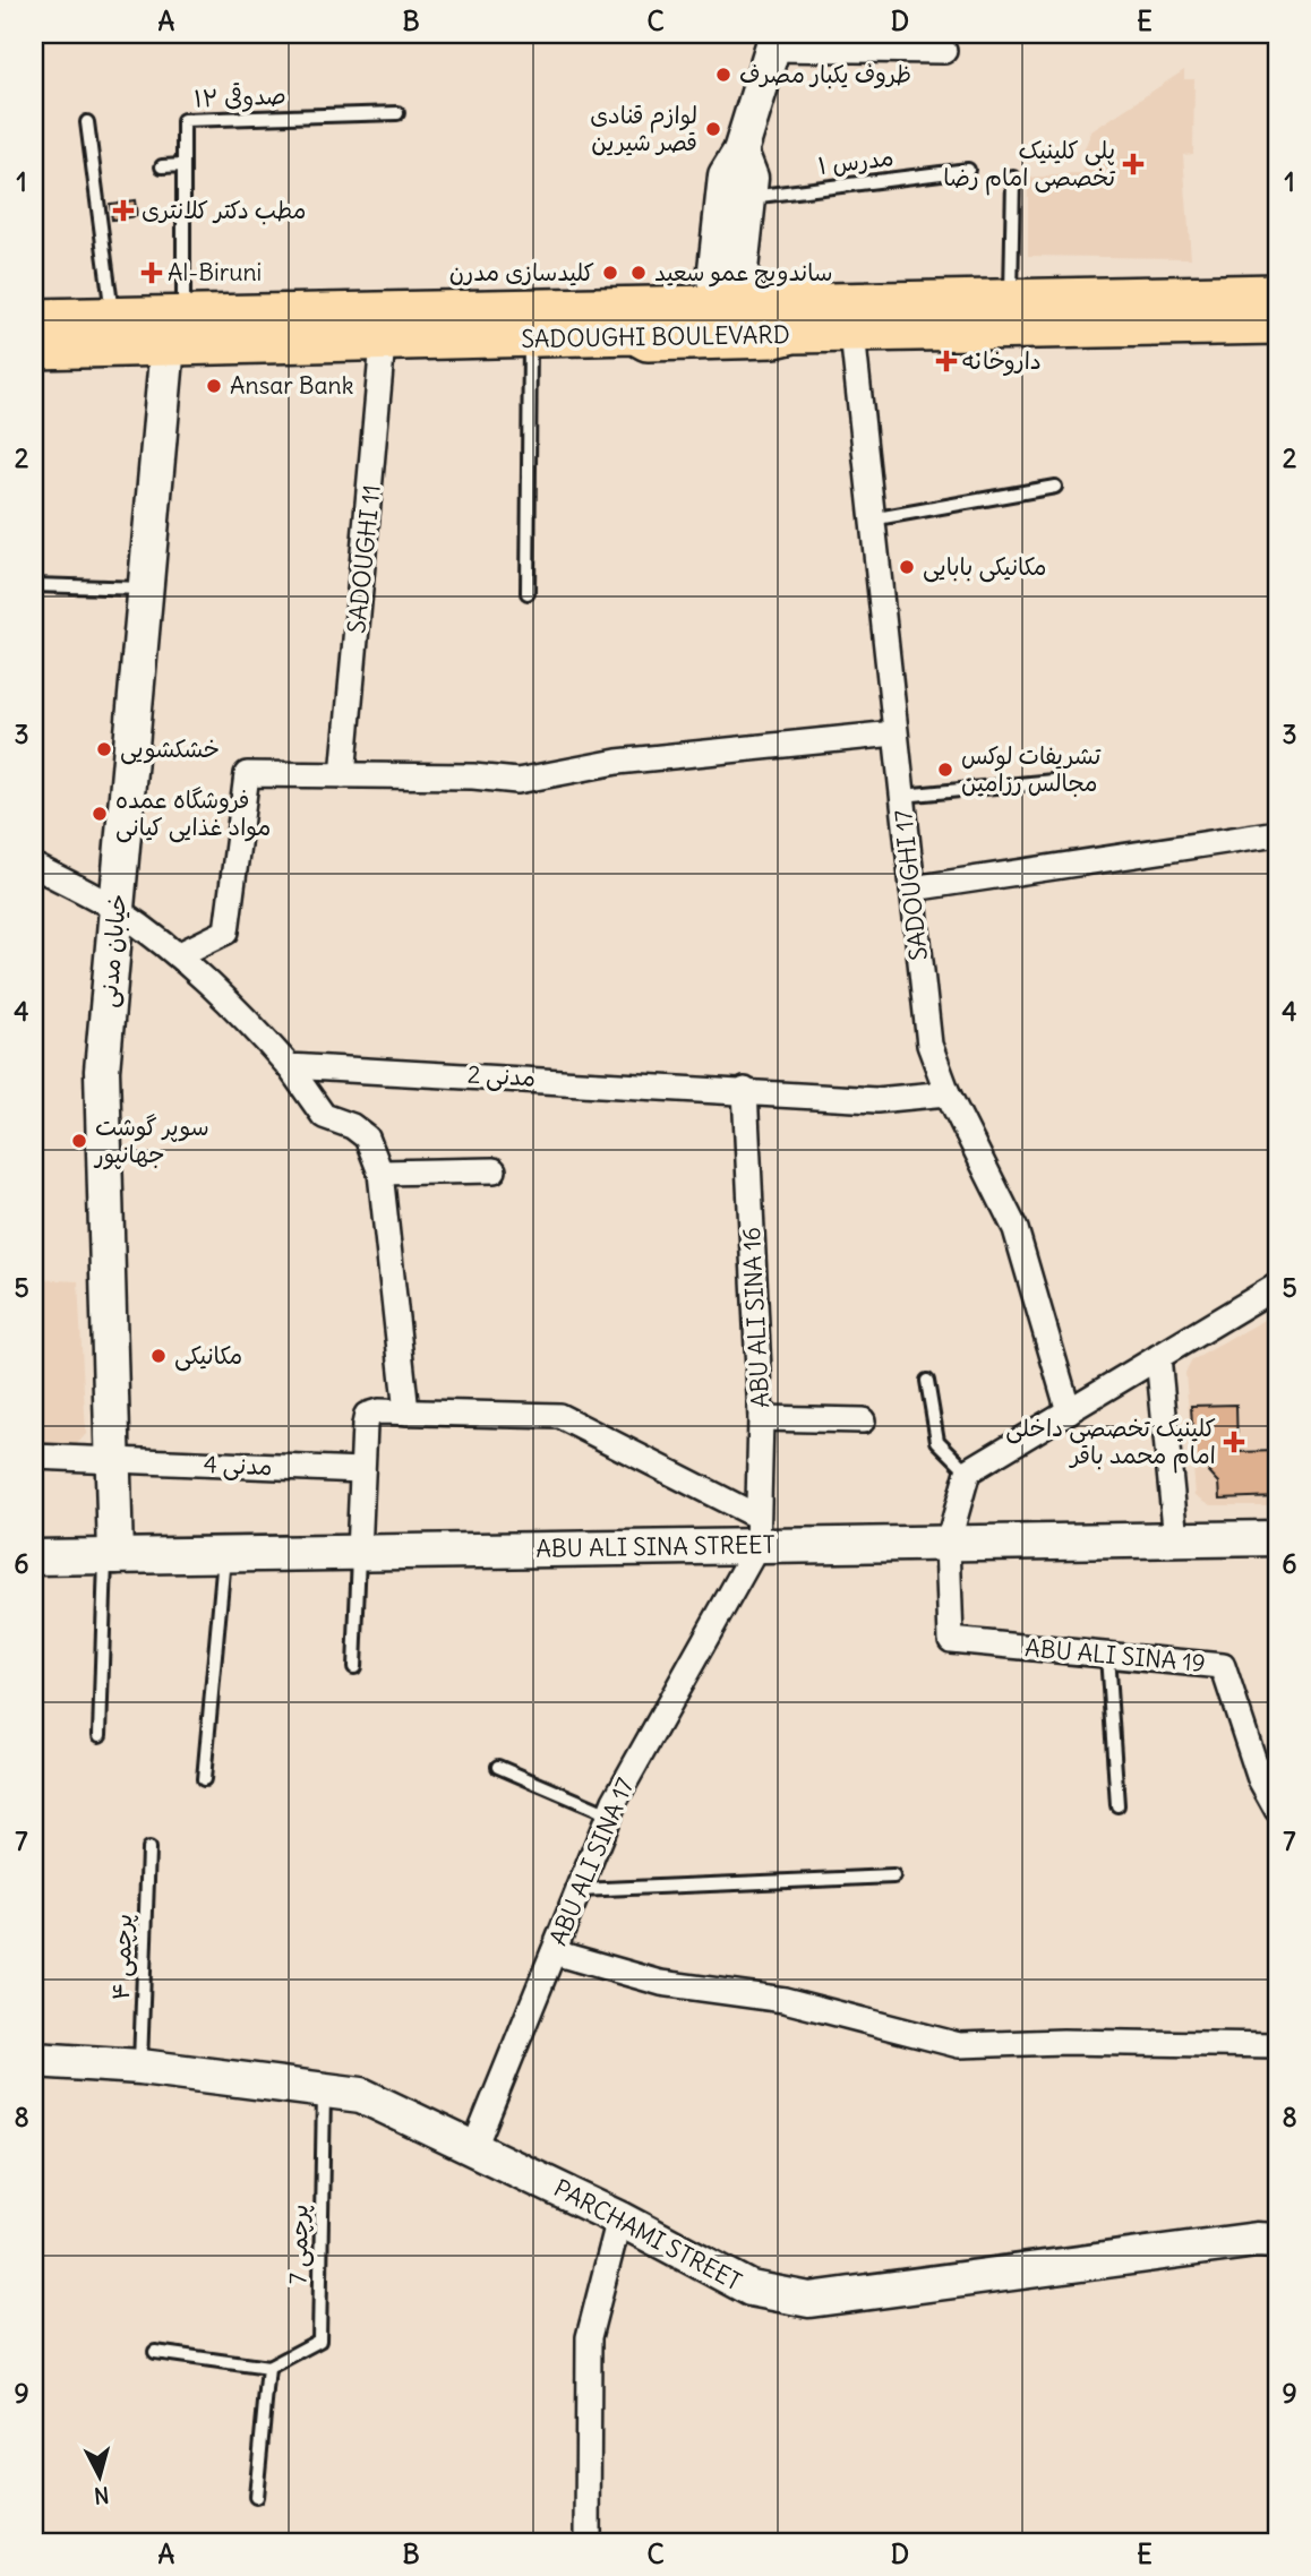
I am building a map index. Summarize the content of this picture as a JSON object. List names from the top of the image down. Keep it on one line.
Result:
{"streets":{"main road":["SADOUGHI BOULEVARD"],"street":["SADOUGHI 11","SADOUGHI 17","خیابان مدنی","مدنی 2","ABU ALI SINA 16","مدنی 4","ABU ALI SINA STREET","ABU ALI SINA 19","ABU ALI SINA 17","PARCHAMI STREET"],"lane":["صدوقی ۱۲","مدرس ۱","پرچمی ۴","پرچمی 7"]},"crossings":[["صدوقی ۱۲","SADOUGHI BOULEVARD"],["صدوقی ۱۲","خیابان مدنی"],["SADOUGHI BOULEVARD","SADOUGHI 11"],["SADOUGHI BOULEVARD","SADOUGHI 17"],["SADOUGHI BOULEVARD","خیابان مدنی"],["SADOUGHI 17","مدنی 2"],["خیابان مدنی","مدنی 4"],["خیابان مدنی","ABU ALI SINA STREET"],["مدنی 2","ABU ALI SINA 16"],["ABU ALI SINA 16","ABU ALI SINA STREET"],["ABU ALI SINA 16","ABU ALI SINA 17"],["ABU ALI SINA STREET","ABU ALI SINA 19"],["ABU ALI SINA STREET","ABU ALI SINA 17"],["ABU ALI SINA 17","PARCHAMI STREET"],["پرچمی ۴","PARCHAMI STREET"],["PARCHAMI STREET","پرچمی 7"]],"places":{"other":["ظروف یکبار مصرف","لوازم قنادی قصر شیرین","کلیدسازی مدرن","ساندویچ عمو سعید","Ansar Bank","مکانیکی بابایی","خشکشویی","تشریفات لوکس مجالس رزامین","فروشگاه عمده مواد غذایی کیانی","سوپر گوشت جهانپور","مکانیکی"],"health":["پلی کلینیک تخصصی امام رضا","مطب دکتر کلانتری","Al-Biruni","داروخانه","کلینیک تخصصی داخلی امام محمد باقر"]},"north":"bottom","grid":{"columns":["A","B","C","D","E"],"rows":["1","2","3","4","5","6","7","8","9"]}}
